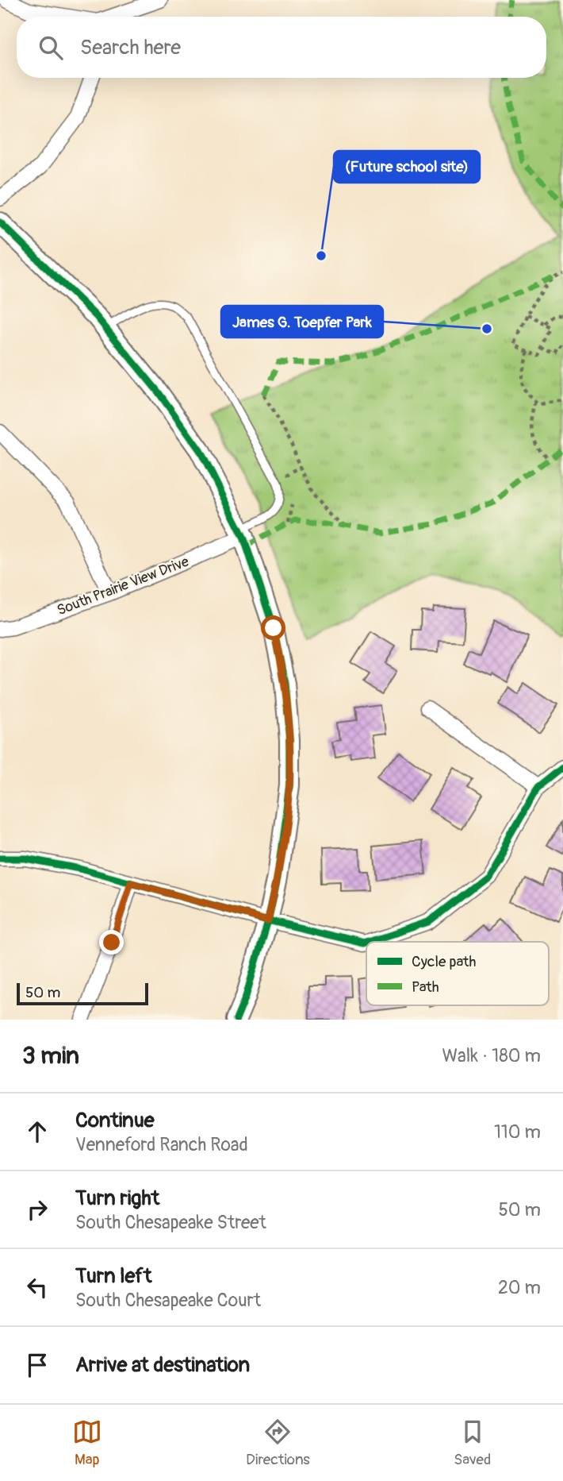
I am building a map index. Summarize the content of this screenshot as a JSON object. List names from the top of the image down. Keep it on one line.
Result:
{"streets":{"street":["South Prairie View Drive"]},"places":["(Future school site)","James G. Toepfer Park"],"legend":["Cycle path","Path"],"scale_bar":"50 m","page":{"search":"Search here","scale":"50 m","heading":["3 min","Walk · 180 m"],"list":[["Continue","Venneford Ranch Road","110 m"],["Turn right","South Chesapeake Street","50 m"],["Turn left","South Chesapeake Court","20 m"],"Arrive at destination"],"nav":["Map","Directions","Saved"]}}
